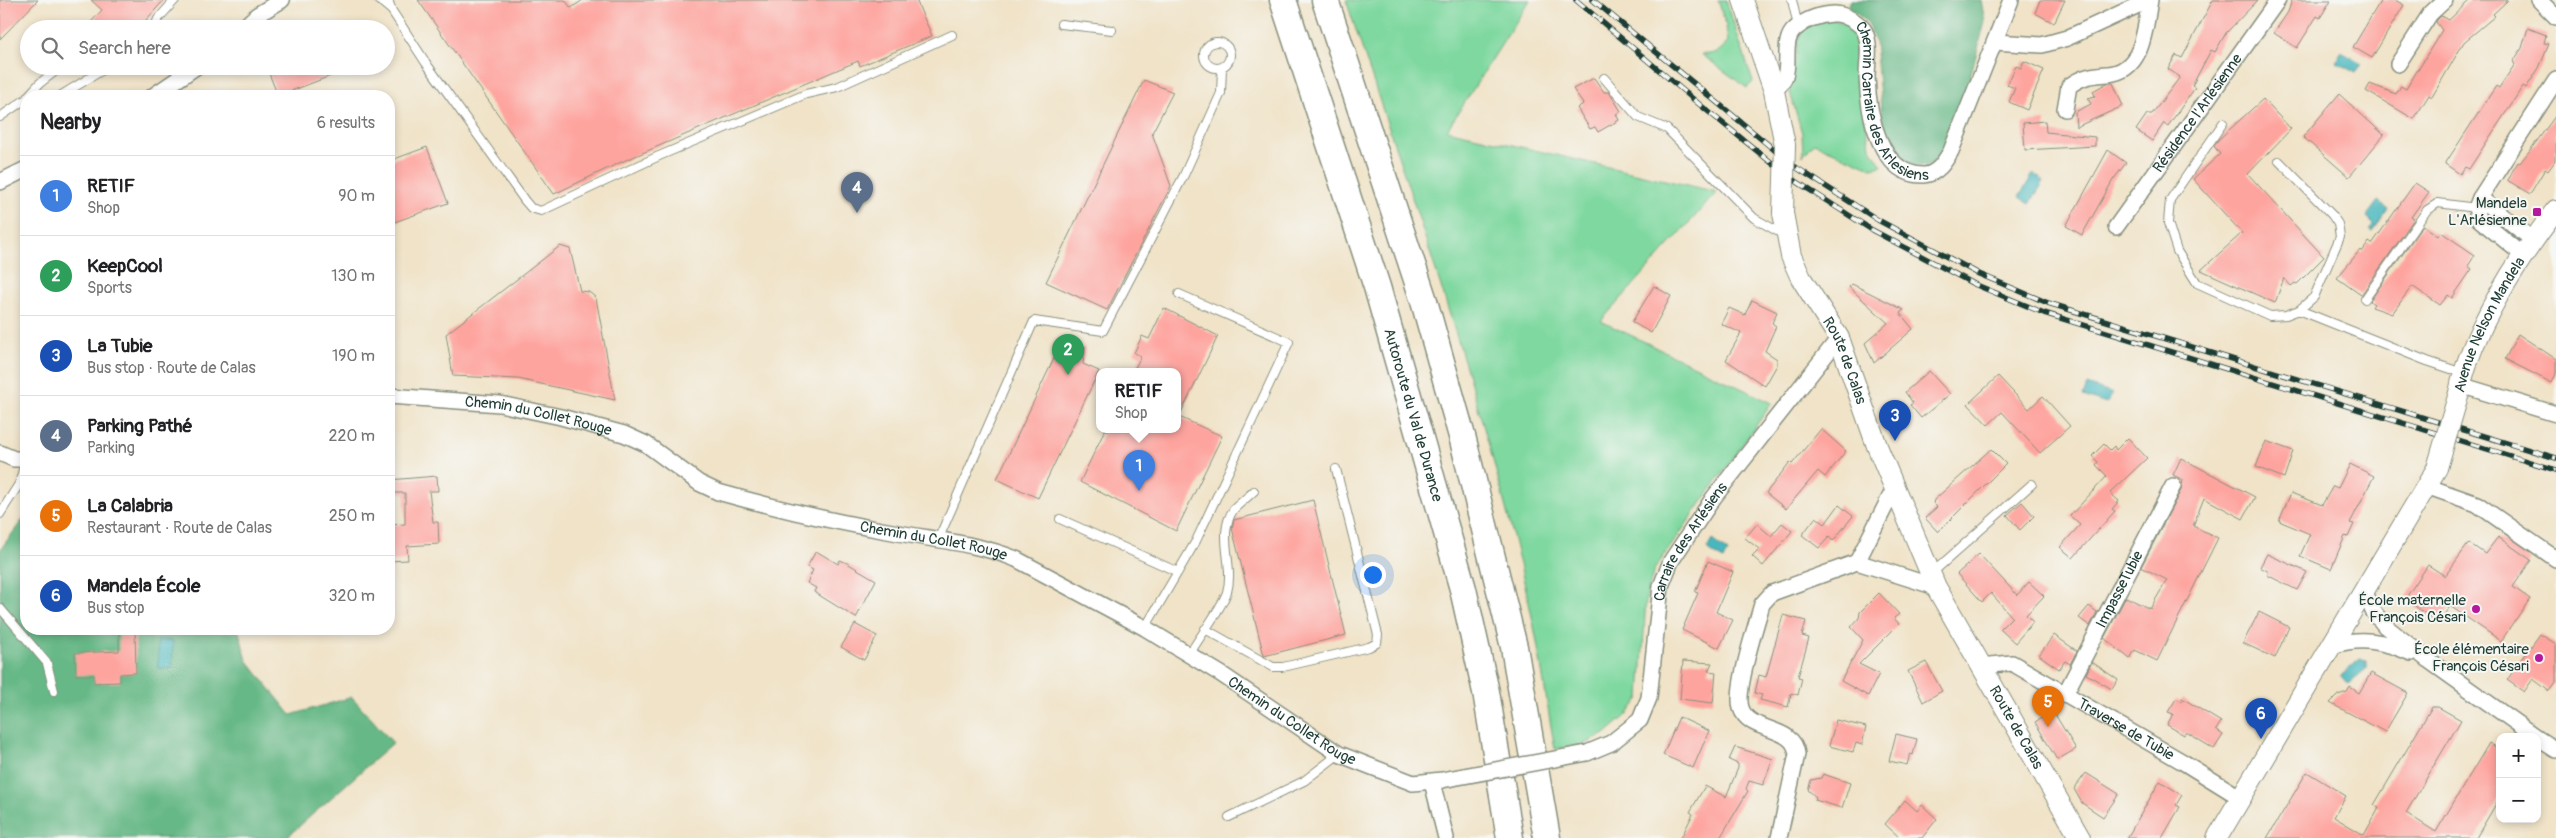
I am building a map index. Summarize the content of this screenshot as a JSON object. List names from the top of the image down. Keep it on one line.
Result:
{"streets":{"highway":["Autoroute du Val de Durance"],"main road":["Avenue Nelson Mandela","Route de Calas"],"street":["Chemin Carraire des Arlesiens","Résidence l'Arlésienne","Chemin du Collet Rouge","Carraire des Arlésiens","ImpasseTubie","Traverse de Tubie"]},"crossings":[["Avenue Nelson Mandela","Traverse de Tubie"],["Route de Calas","Carraire des Arlésiens"],["Route de Calas","Traverse de Tubie"],["Chemin du Collet Rouge","Carraire des Arlésiens"],["ImpasseTubie","Traverse de Tubie"]],"places":{"transit":["Mandela L'Arlésienne"],"other":["École maternelle François Césari","École élémentaire François Césari"]},"page":{"search":"Search here","heading":["Nearby","6 results"],"list":[{"mark":"1","name":"RETIF","note":"Shop","value":"90 m"},{"mark":"2","name":"KeepCool","note":"Sports","value":"130 m"},{"mark":"3","name":"La Tubie","note":"Bus stop · Route de Calas","value":"190 m"},{"mark":"4","name":"Parking Pathé","note":"Parking","value":"220 m"},{"mark":"5","name":"La Calabria","note":"Restaurant · Route de Calas","value":"250 m"},{"mark":"6","name":"Mandela École","note":"Bus stop","value":"320 m"}],"pins":["4","2","3","1","5","6"],"popup":["RETIF","Shop"],"map_buttons":["+","−"]}}
